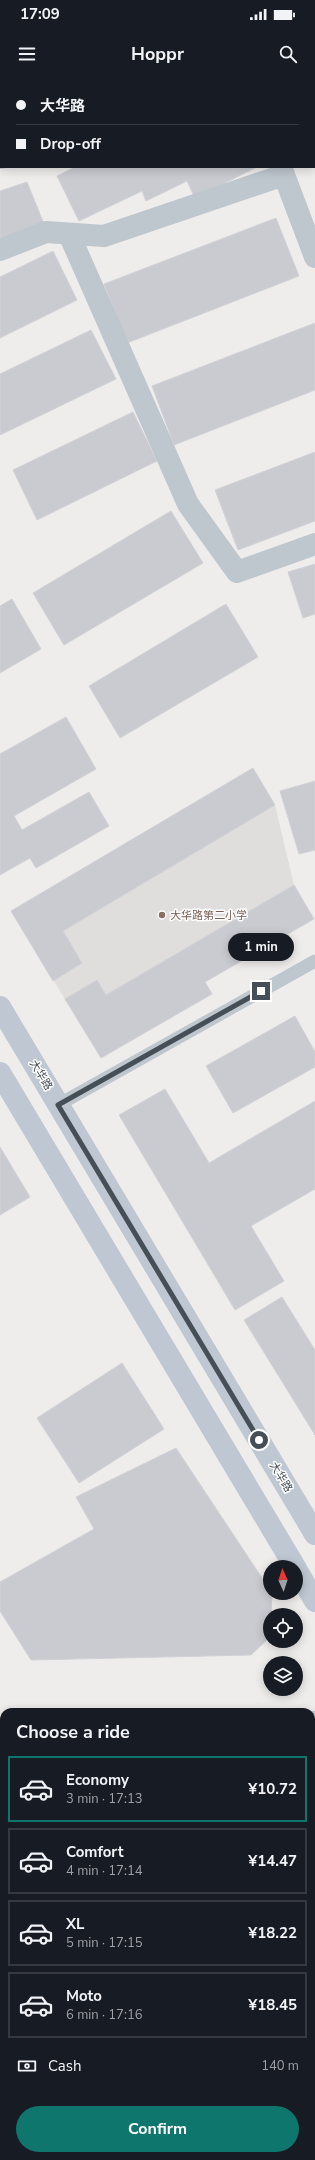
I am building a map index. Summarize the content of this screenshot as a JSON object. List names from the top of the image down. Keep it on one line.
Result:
{"streets":{"street":["大华路"]},"places":["大华路第二小学"],"north":"top","page":{"status":"17:09","header":"Hoppr","banner":["大华路","Drop-off"],"bubble":"1 min","heading":"Choose a ride","list":[{"name":"Economy","note":"3 min · 17:13","value":"¥10.72"},{"name":"Comfort","note":"4 min · 17:14","value":"¥14.47"},{"name":"XL","note":"5 min · 17:15","value":"¥18.22"},{"name":"Moto","note":"6 min · 17:16","value":"¥18.45"}],"pay":["Cash","140 m"],"buttons":"Confirm"}}
